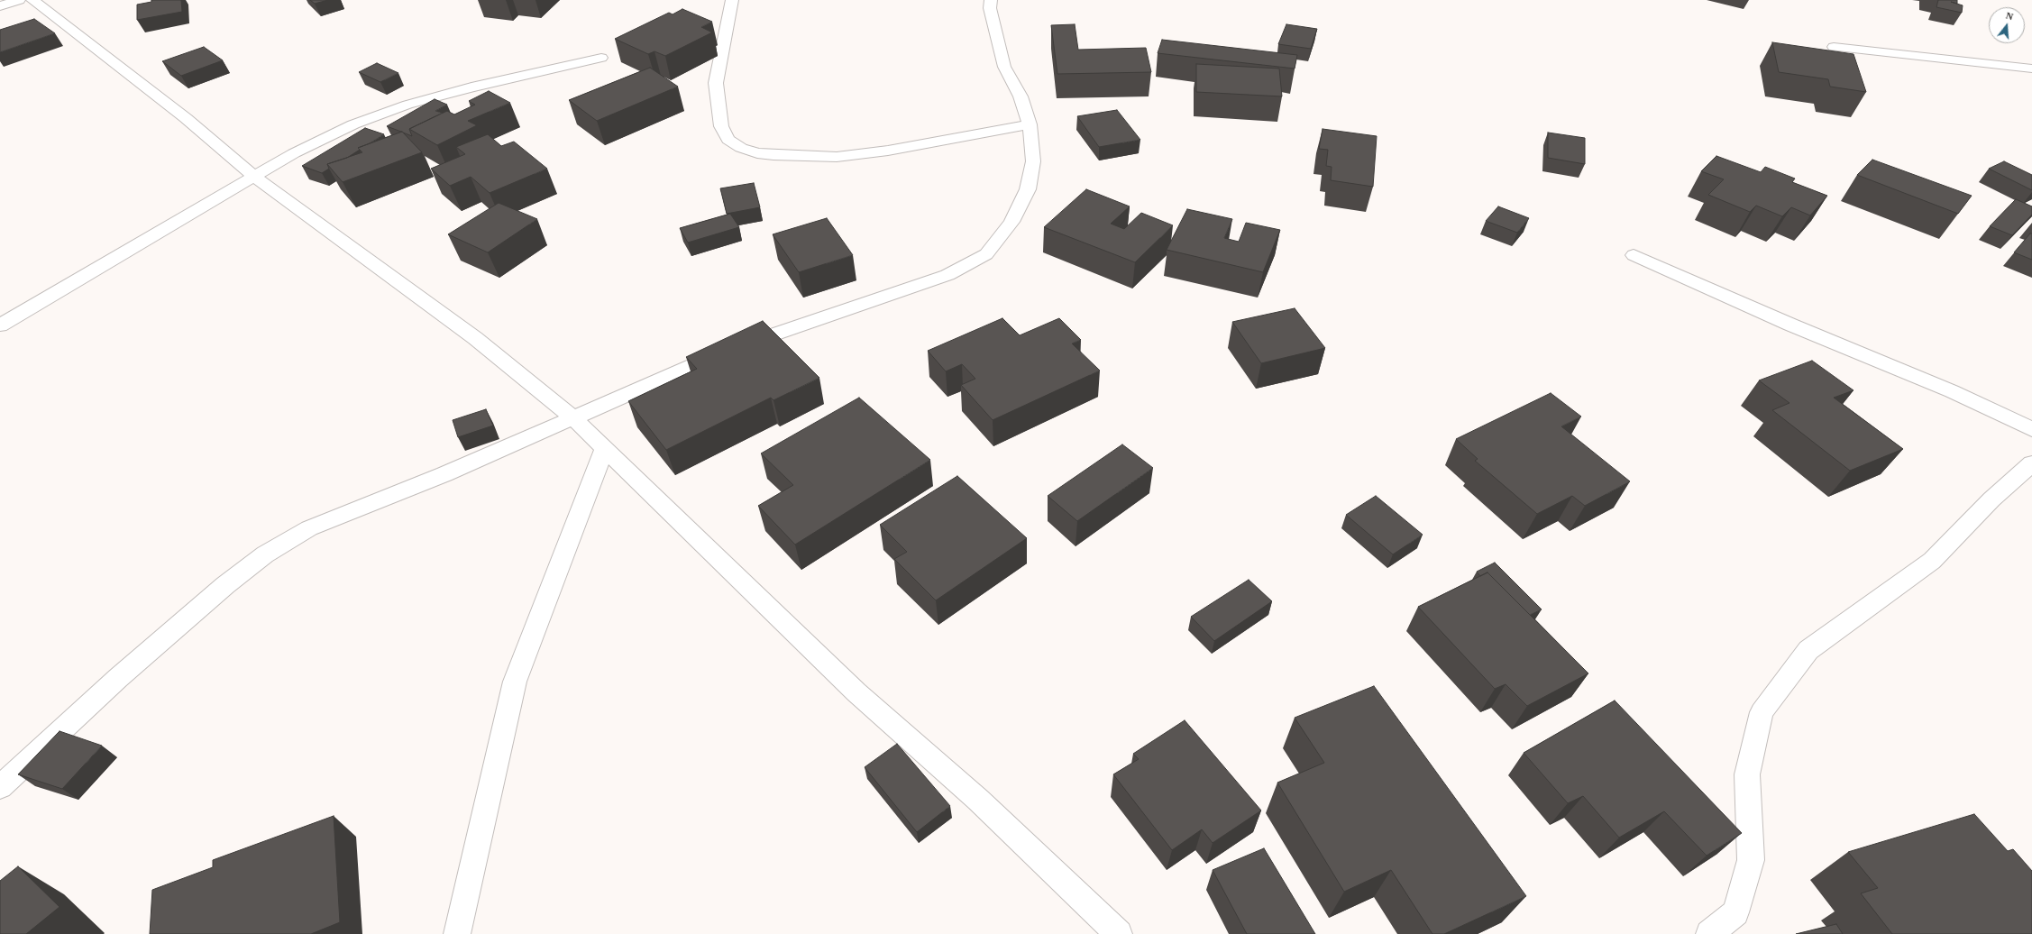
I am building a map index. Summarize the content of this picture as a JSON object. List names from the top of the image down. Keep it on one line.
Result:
{"north":"top"}
